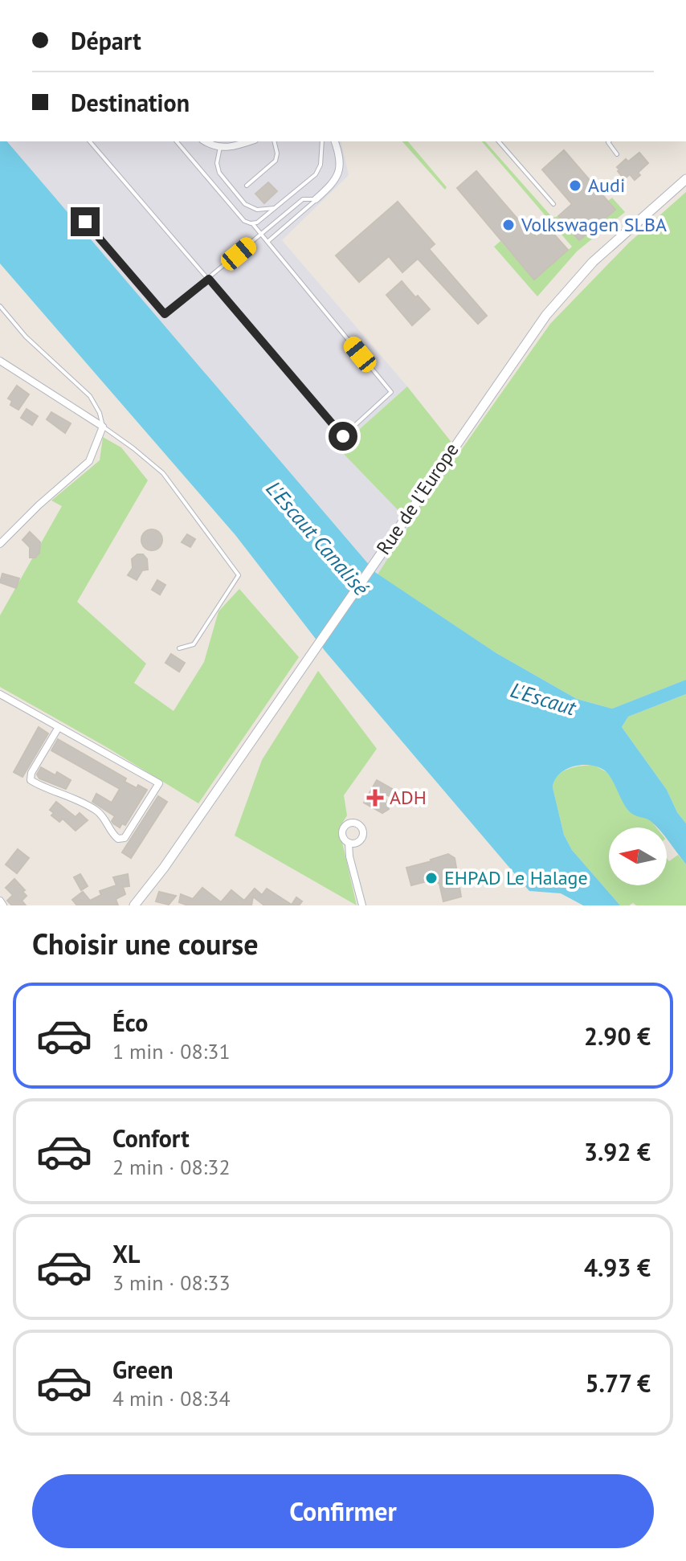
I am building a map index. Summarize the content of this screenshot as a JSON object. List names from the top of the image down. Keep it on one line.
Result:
{"streets":{"street":["Rue de l'Europe"]},"water":["L'Escaut Canalisé","L'Escaut"],"places":{"other":["Audi","Volkswagen SLBA","EHPAD Le Halage"],"health":["ADH"]},"north":"left","page":{"banner":["Départ","Destination"],"heading":"Choisir une course","list":[{"name":"Éco","note":"1 min · 08:31","value":"2.90 €"},{"name":"Confort","note":"2 min · 08:32","value":"3.92 €"},{"name":"XL","note":"3 min · 08:33","value":"4.93 €"},{"name":"Green","note":"4 min · 08:34","value":"5.77 €"}],"buttons":"Confirmer"}}
